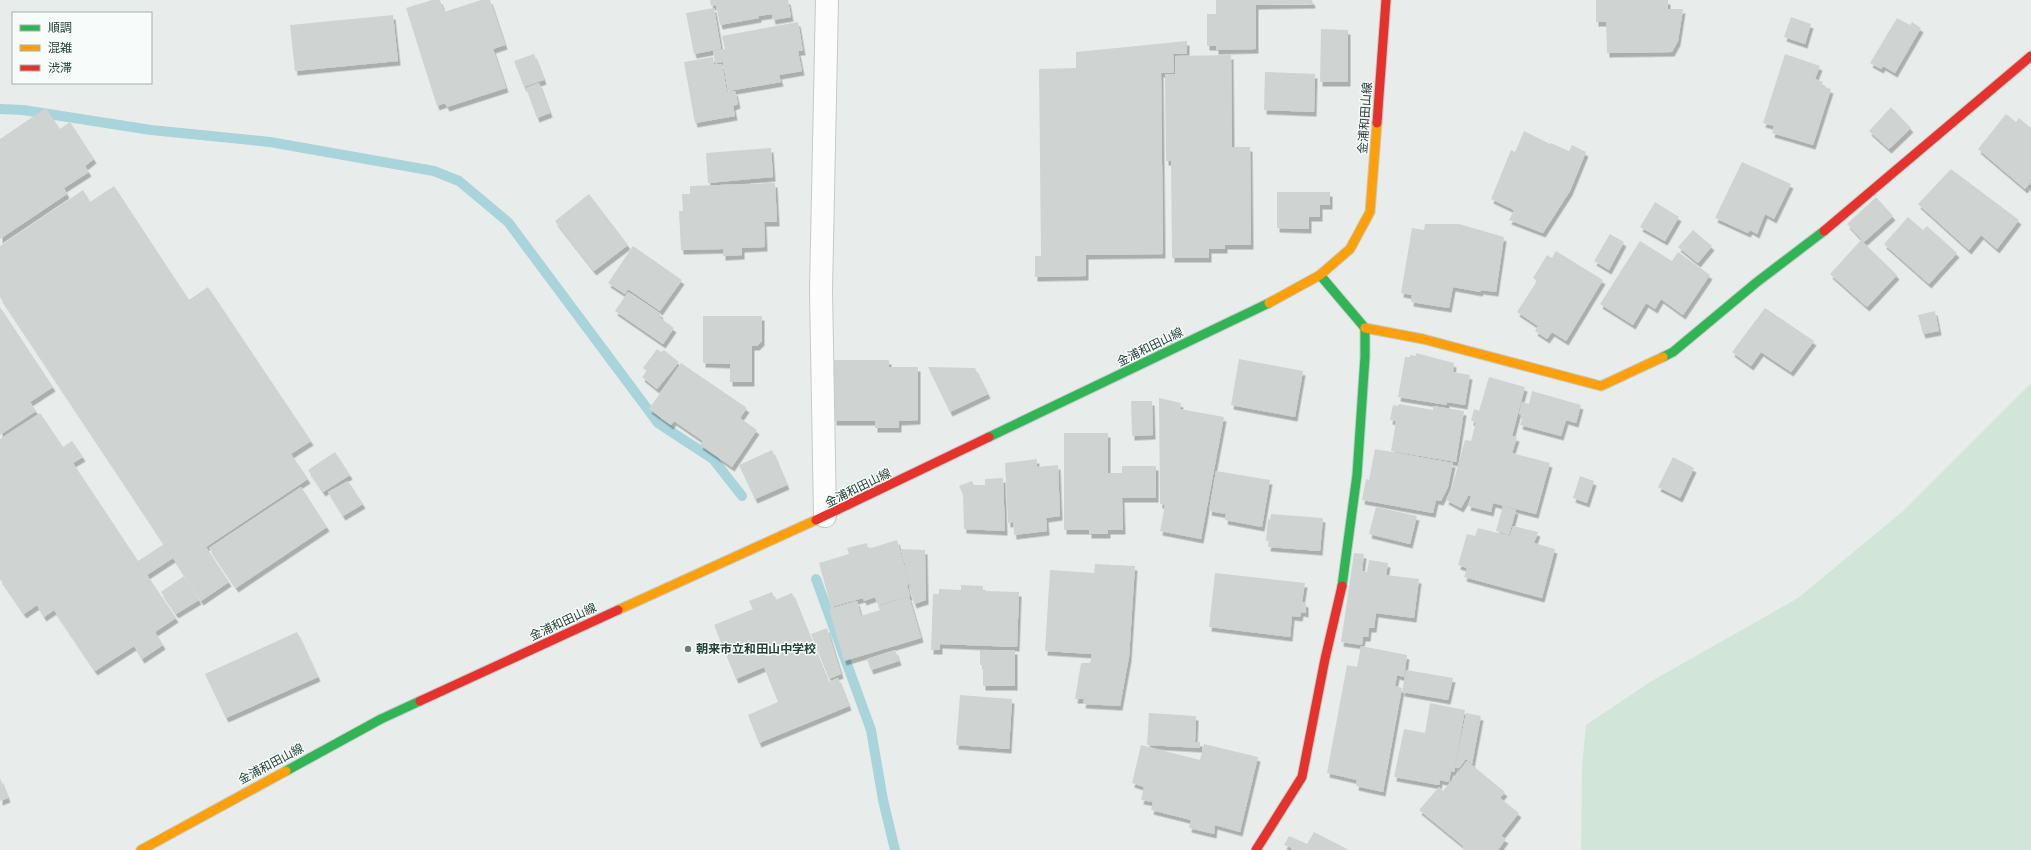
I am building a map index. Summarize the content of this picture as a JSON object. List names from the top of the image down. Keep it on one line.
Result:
{"streets":{"main road":["金浦和田山線"]},"places":["朝来市立和田山中学校"],"legend":["順調","混雑","渋滞"]}
